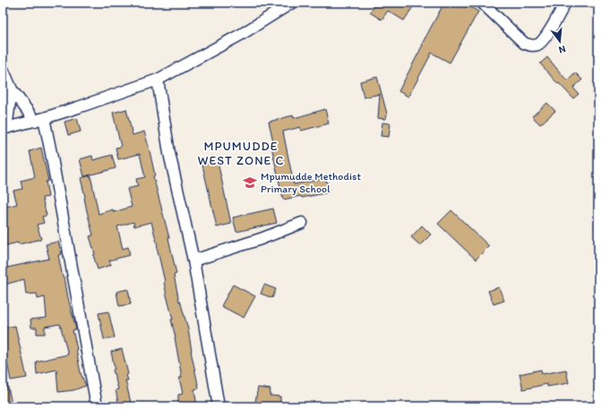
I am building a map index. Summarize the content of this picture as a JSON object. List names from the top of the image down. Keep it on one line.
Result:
{"districts":["MPUMUDDE WEST ZONE C"],"places":{"school or university":["Mpumudde Methodist Primary School"]},"north":"bottom"}
